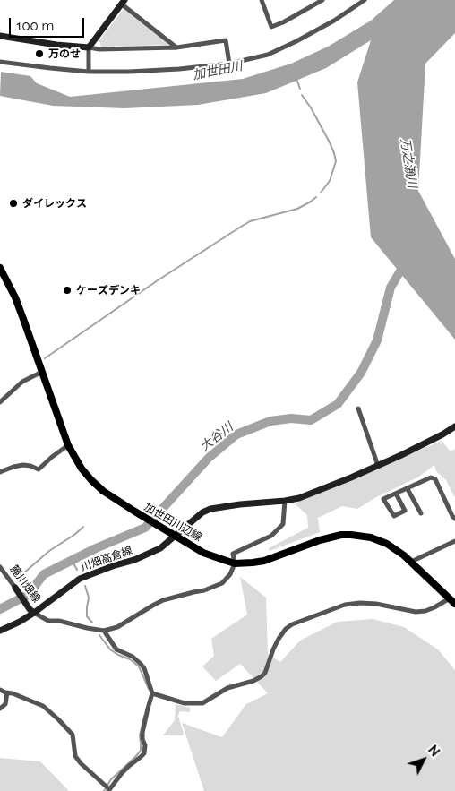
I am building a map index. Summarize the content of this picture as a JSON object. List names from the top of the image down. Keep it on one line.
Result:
{"streets":{"main road":["加世田川辺線"],"street":["川畑高倉線","麓川畑線"]},"crossings":[["加世田川辺線","川畑高倉線"],["川畑高倉線","麓川畑線"]],"water":["加世田川","万之瀬川","大谷川"],"places":["万のせ","ダイレックス","ケーズデンキ"],"scale_bar":"100 m","north":"top right"}
